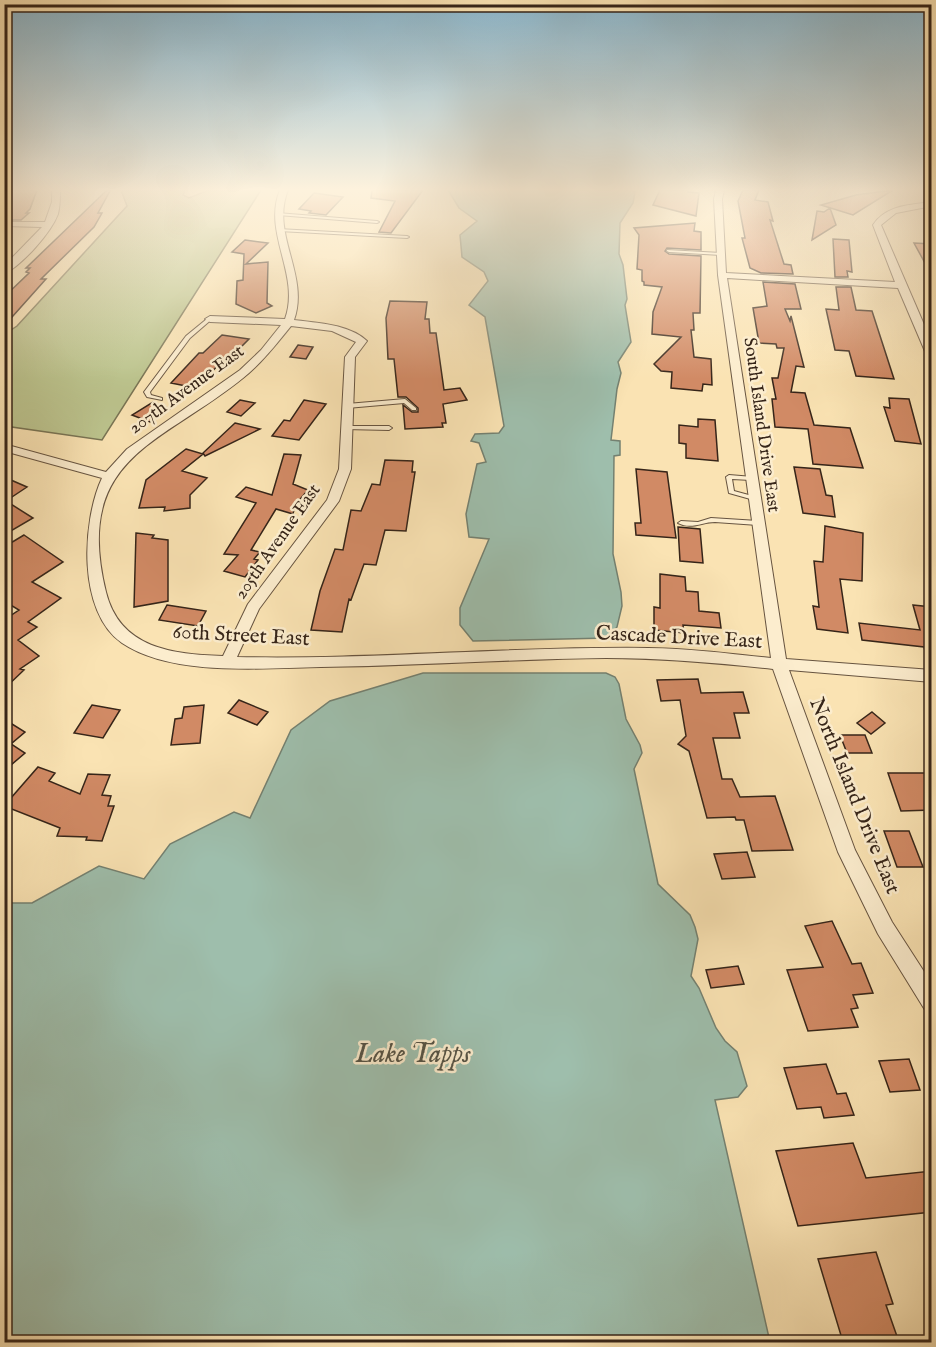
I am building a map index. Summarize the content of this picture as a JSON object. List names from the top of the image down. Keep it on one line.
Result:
{"streets":{"street":["207th Avenue East","South Island Drive East","205th Avenue East","60th Street East","Cascade Drive East","North Island Drive East"]},"crossings":[["207th Avenue East","205th Avenue East"],["207th Avenue East","60th Street East"],["South Island Drive East","Cascade Drive East"],["South Island Drive East","North Island Drive East"],["205th Avenue East","60th Street East"],["60th Street East","Cascade Drive East"],["Cascade Drive East","North Island Drive East"]],"water":["Lake Tapps"]}
